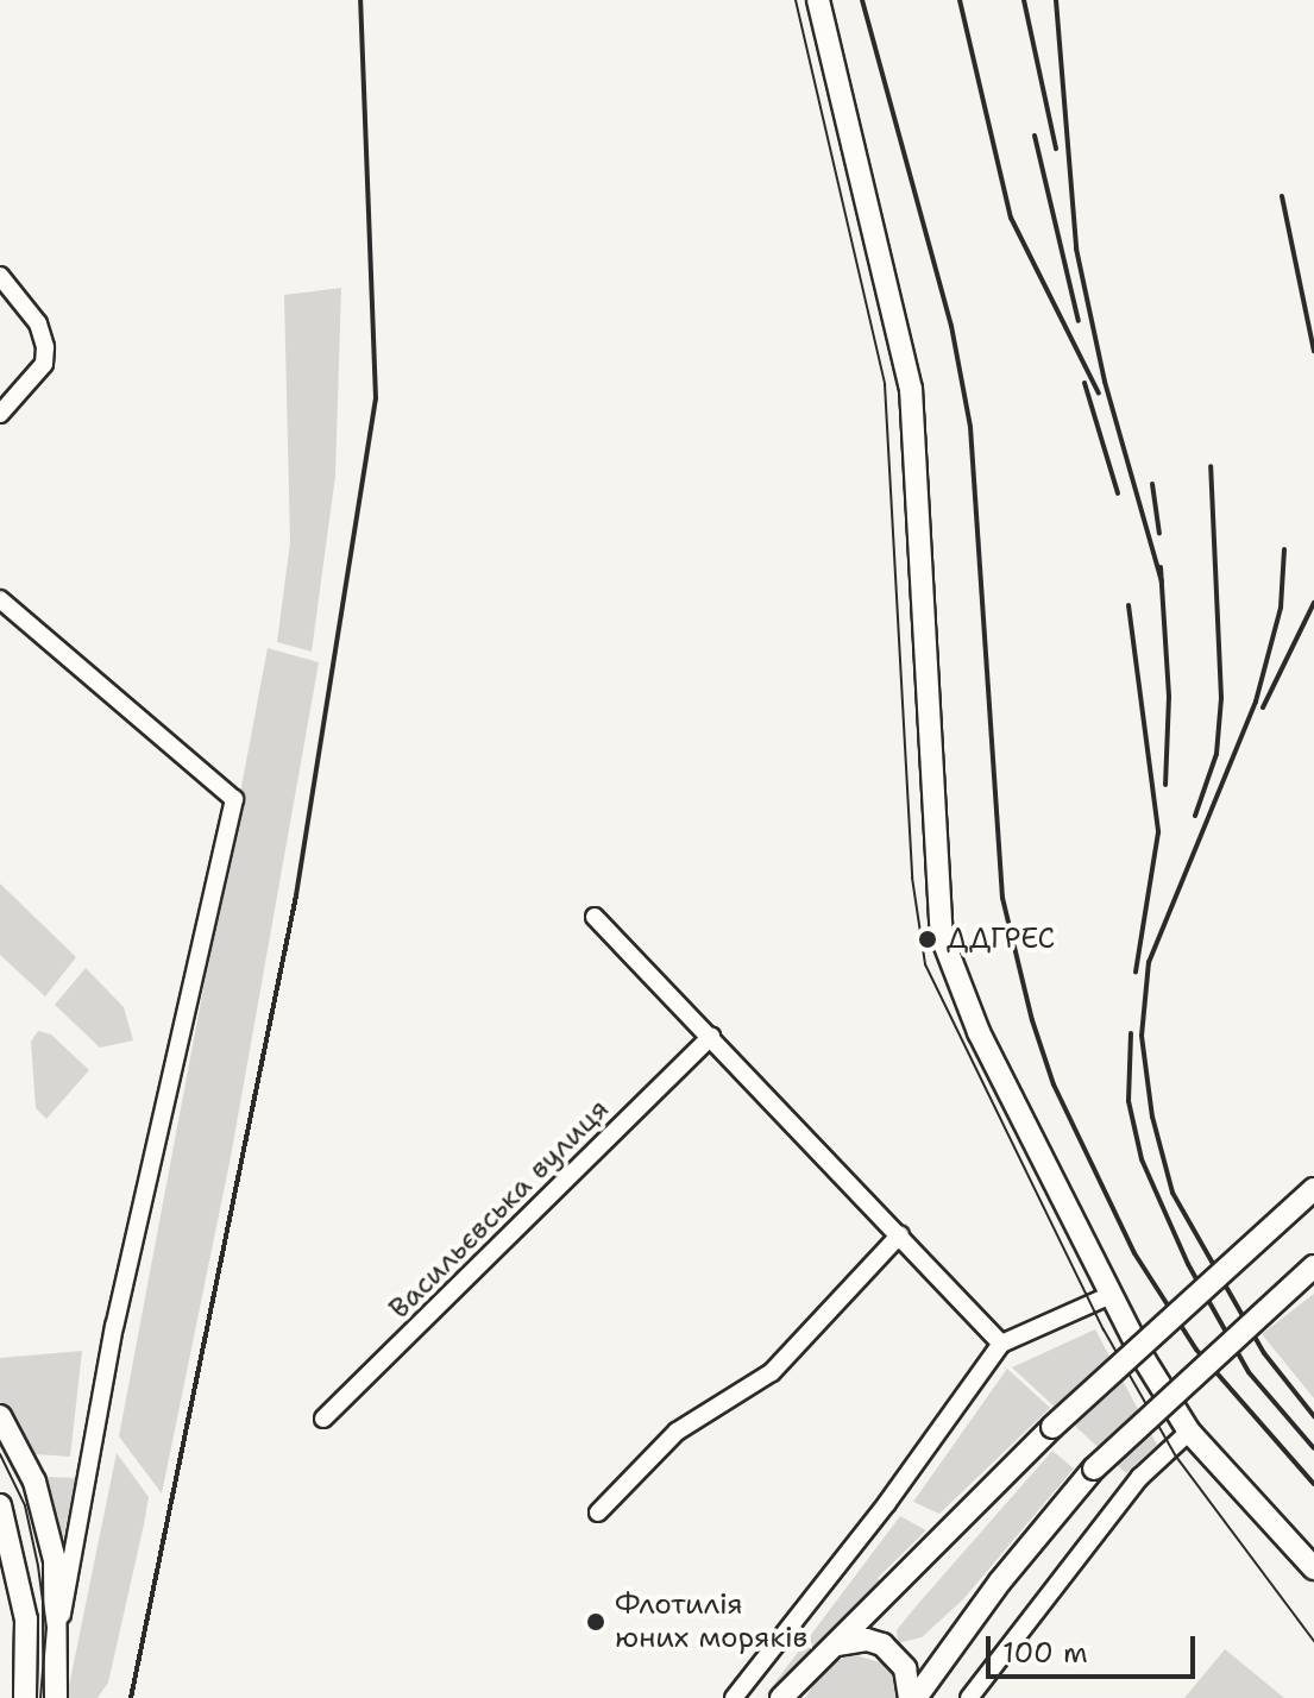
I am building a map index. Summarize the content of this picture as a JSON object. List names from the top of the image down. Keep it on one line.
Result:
{"streets":{"street":["Васильєвська вулиця"]},"places":["ДДГРЕС","Флотилія юних моряків"],"scale_bar":"100 m"}
